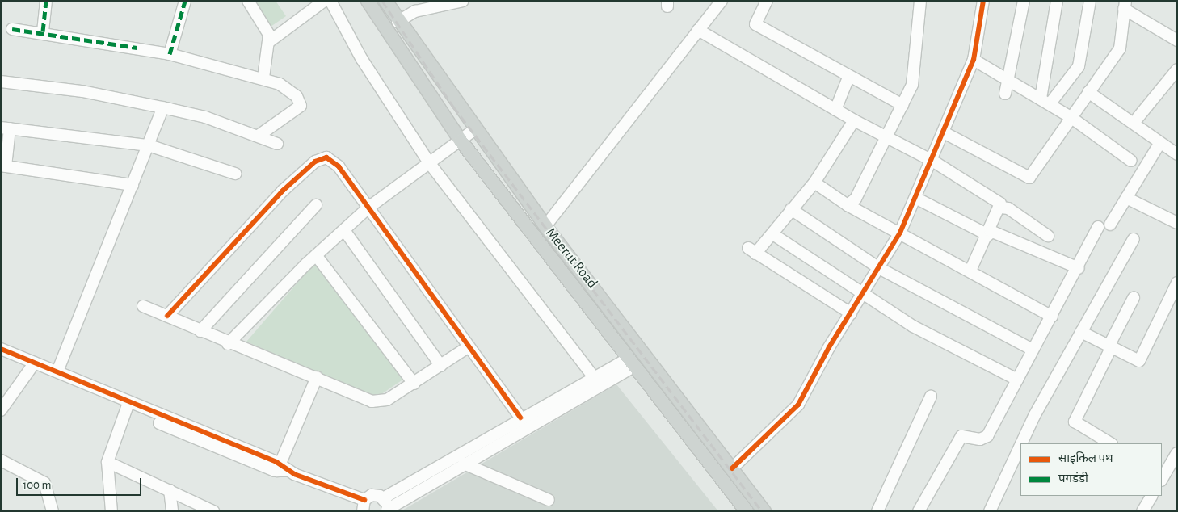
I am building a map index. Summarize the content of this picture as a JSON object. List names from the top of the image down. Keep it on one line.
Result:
{"streets":{"main road":["Meerut Road"]},"legend":["साइकिल पथ","पगडंडी"],"scale_bar":"100 m"}
